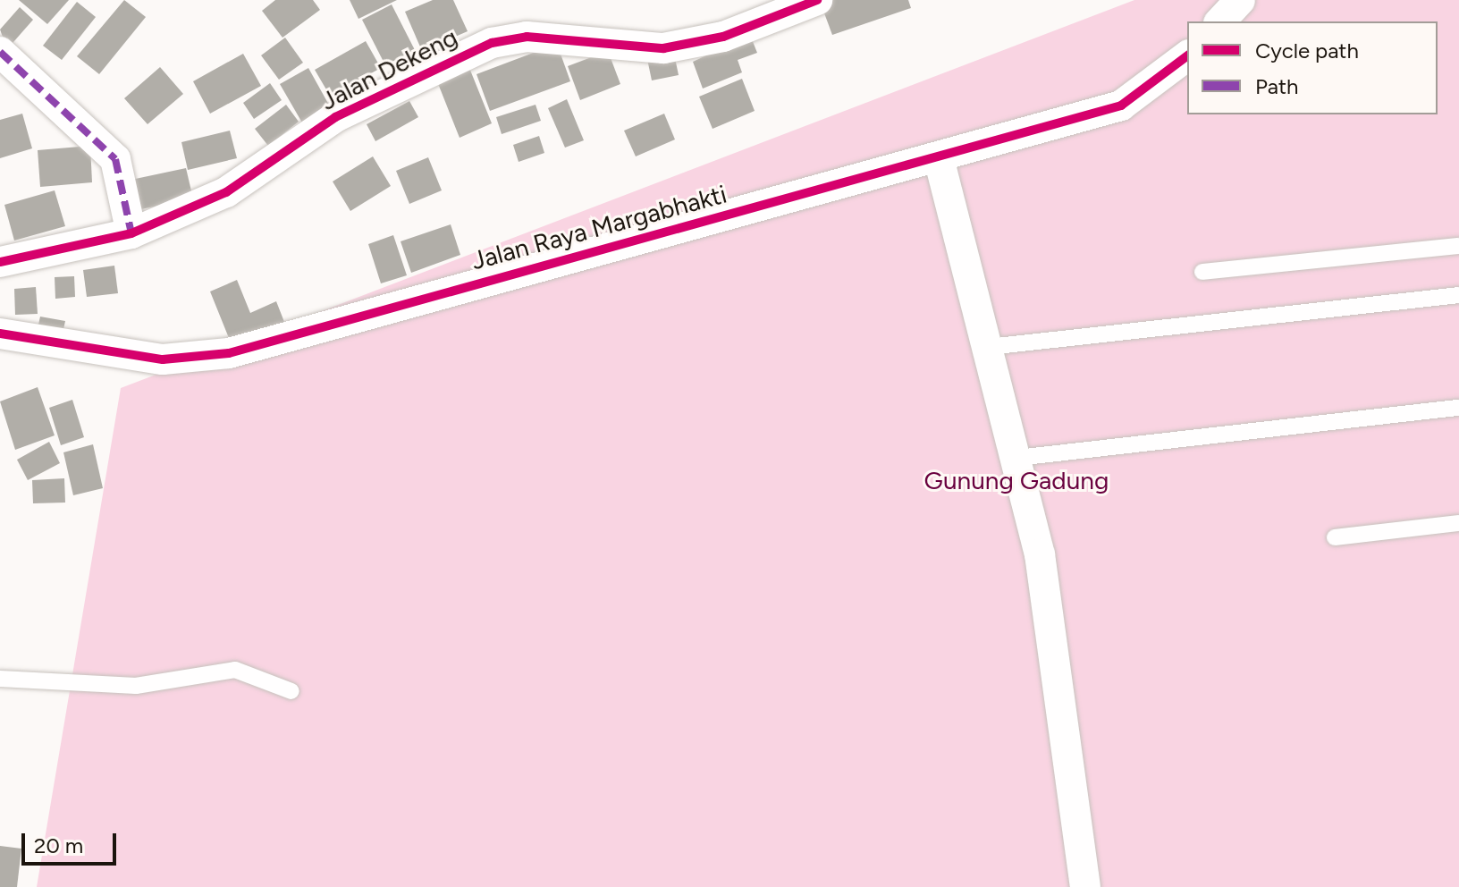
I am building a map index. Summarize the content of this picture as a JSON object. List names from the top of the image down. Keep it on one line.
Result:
{"streets":{"street":["Jalan Dekeng","Jalan Raya Margabhakti"]},"parks":["Gunung Gadung"],"legend":["Cycle path","Path"],"scale_bar":"20 m"}
